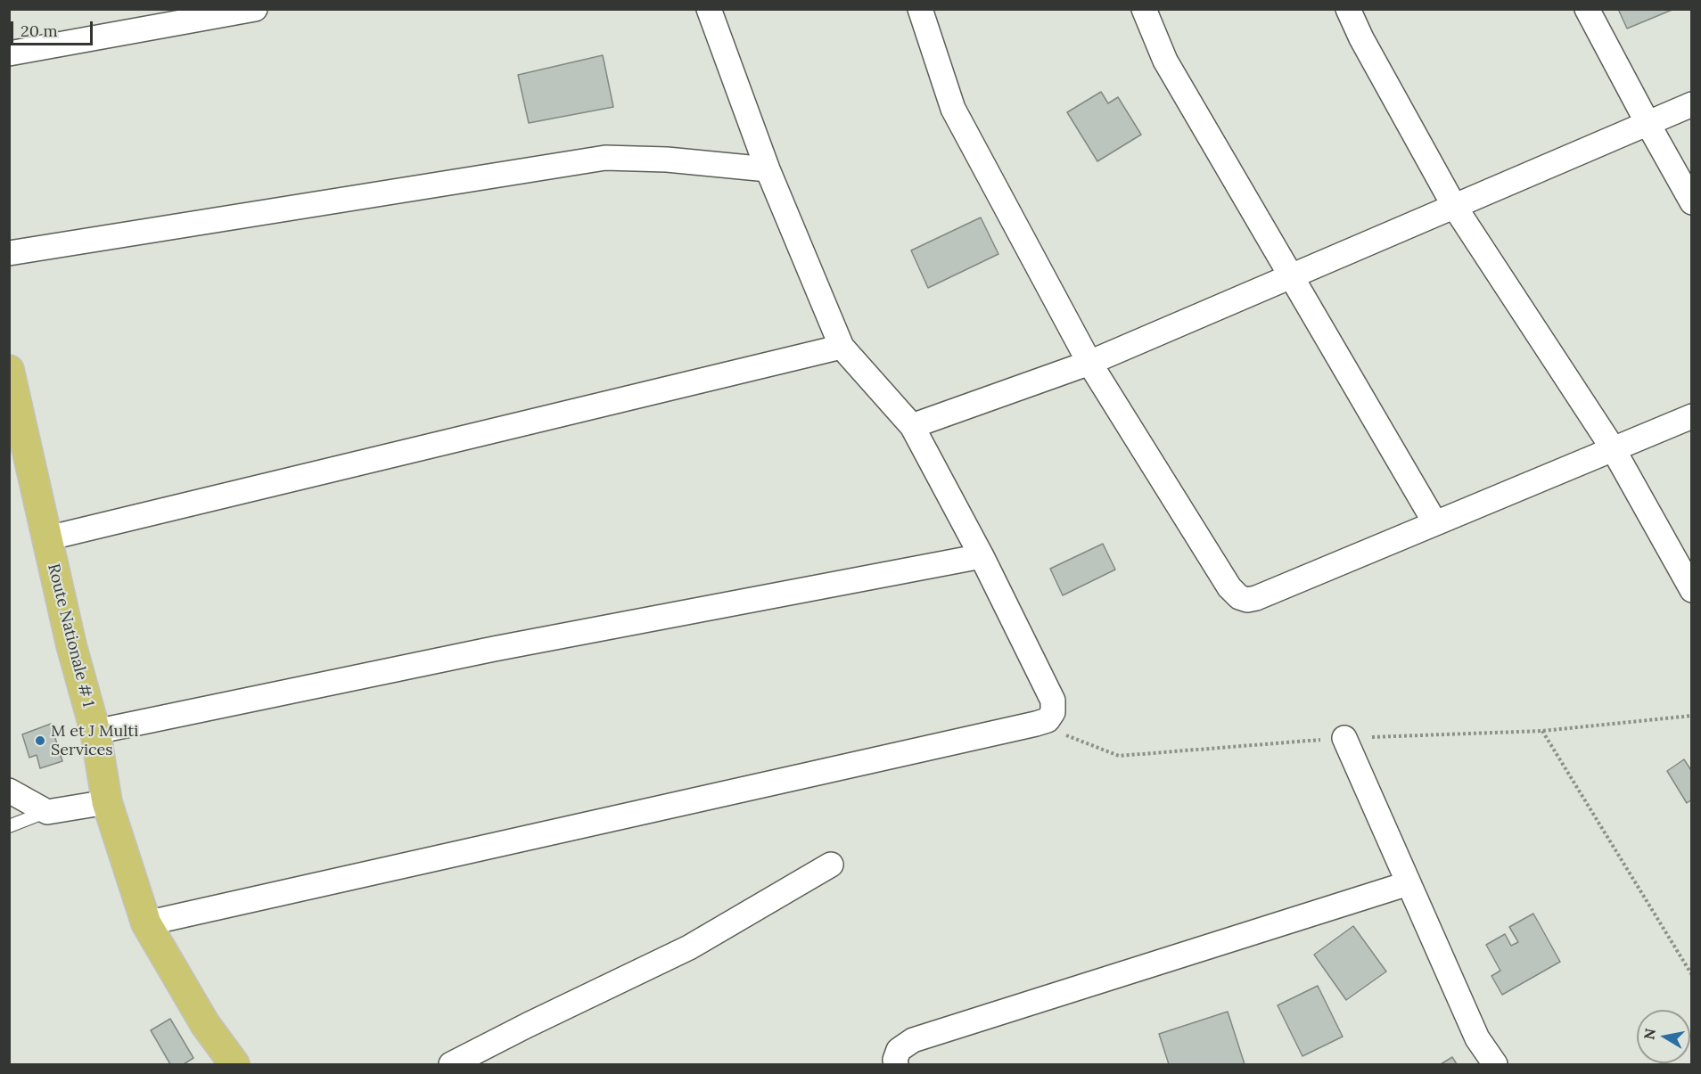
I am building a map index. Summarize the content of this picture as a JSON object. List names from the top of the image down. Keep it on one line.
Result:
{"streets":{"main road":["Route Nationale # 1"]},"places":["M et J Multi Services"],"scale_bar":"20 m","north":"left"}
